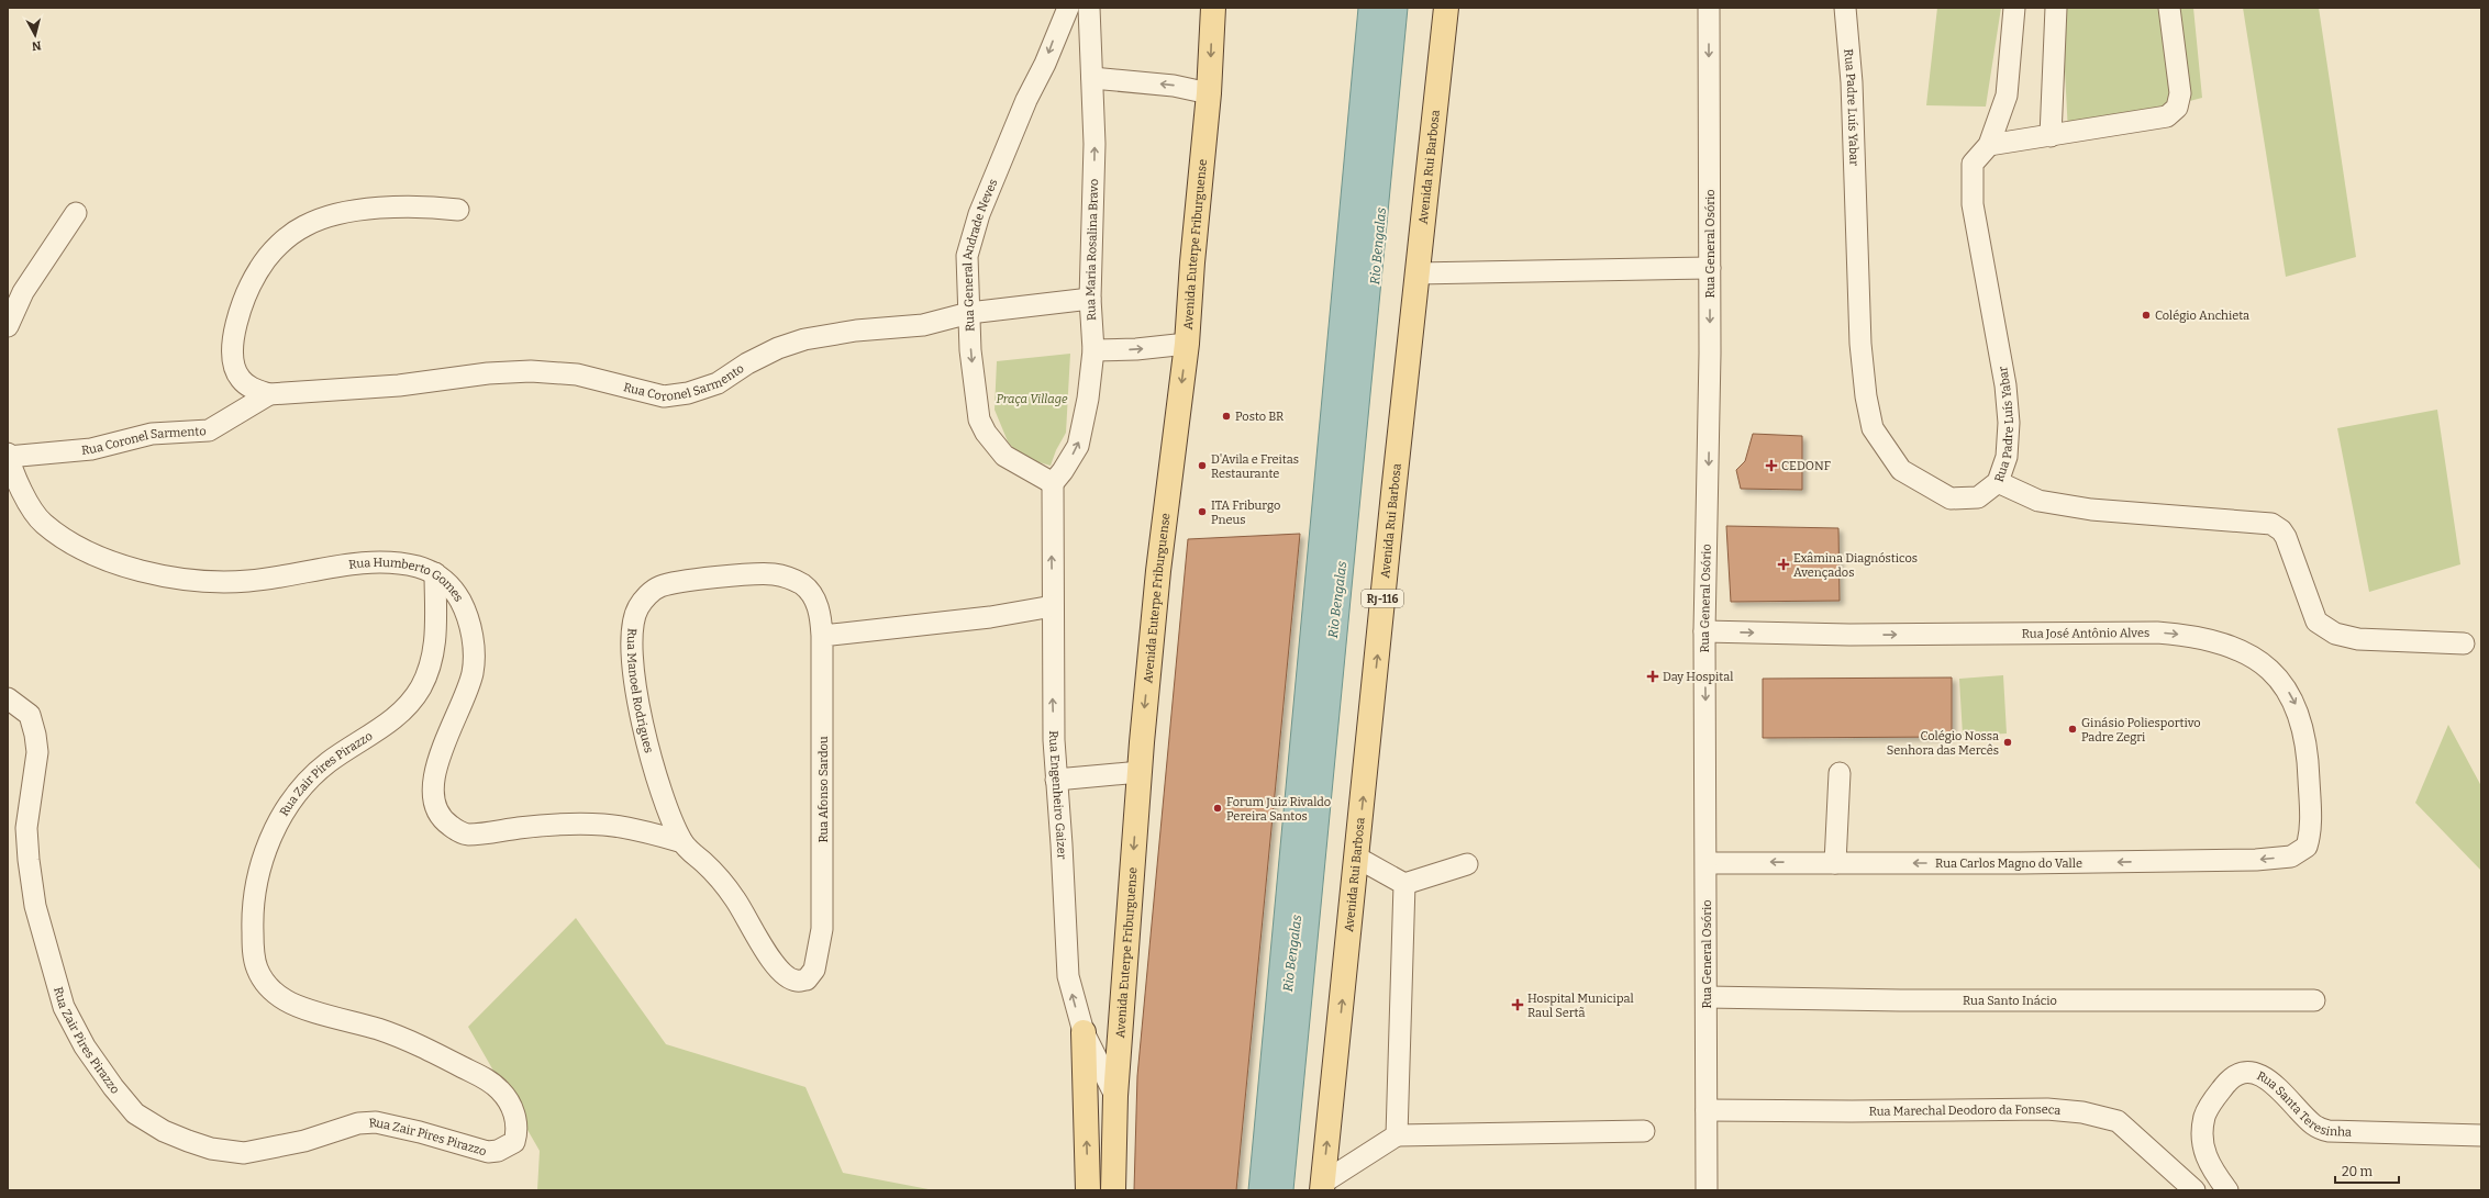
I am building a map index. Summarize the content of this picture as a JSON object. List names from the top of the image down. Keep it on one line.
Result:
{"streets":{"main road":["Avenida Rui Barbosa","Avenida Euterpe Friburguense","RJ-116"],"street":["Rua Padre Luís Yabar","Rua General Osório","Rua Maria Rosalina Bravo","Rua General Andrade Neves","Rua Coronel Sarmento","Rua Humberto Gomes","Rua José Antônio Alves","Rua Manoel Rodrigues","Rua Zair Pires Pirazzo","Rua Afonso Sardou","Rua Engenheiro Gaizer","Rua Carlos Magno do Valle","Rua Santo Inácio","Rua Santa Teresinha","Rua Marechal Deodoro da Fonseca"]},"crossings":[["Rua General Osório","Rua José Antônio Alves"],["Rua General Osório","Rua Carlos Magno do Valle"],["Rua General Osório","Rua Santo Inácio"],["Rua General Osório","Rua Marechal Deodoro da Fonseca"],["Avenida Euterpe Friburguense","Rua Engenheiro Gaizer"],["Rua Maria Rosalina Bravo","Rua General Andrade Neves"],["Rua Maria Rosalina Bravo","Rua Coronel Sarmento"],["Rua Maria Rosalina Bravo","Rua Engenheiro Gaizer"],["Rua General Andrade Neves","Rua Coronel Sarmento"],["Rua General Andrade Neves","Rua Engenheiro Gaizer"],["Rua Coronel Sarmento","Rua Humberto Gomes"],["Rua Humberto Gomes","Rua Manoel Rodrigues"],["Rua Humberto Gomes","Rua Zair Pires Pirazzo"],["Rua Humberto Gomes","Rua Afonso Sardou"],["Rua José Antônio Alves","Rua Carlos Magno do Valle"],["Rua Manoel Rodrigues","Rua Afonso Sardou"]],"one_way":["Avenida Rui Barbosa","Rua General Osório","Avenida Euterpe Friburguense","Rua Maria Rosalina Bravo","Rua General Andrade Neves","Rua Engenheiro Gaizer","Rua Carlos Magno do Valle"],"water":["Rio Bengalas"],"parks":["Praça Village"],"places":{"other":["Colégio Anchieta","Posto BR","D'Avila e Freitas Restaurante","ITA Friburgo Pneus","Ginásio Poliesportivo Padre Zegri","Colégio Nossa Senhora das Mercês","Forum Juiz Rivaldo Pereira Santos"],"health":["CEDONF","Exâmina Diagnósticos Avençados","Day Hospital","Hospital Municipal Raul Sertã"]},"scale_bar":"20 m","north":"bottom"}
